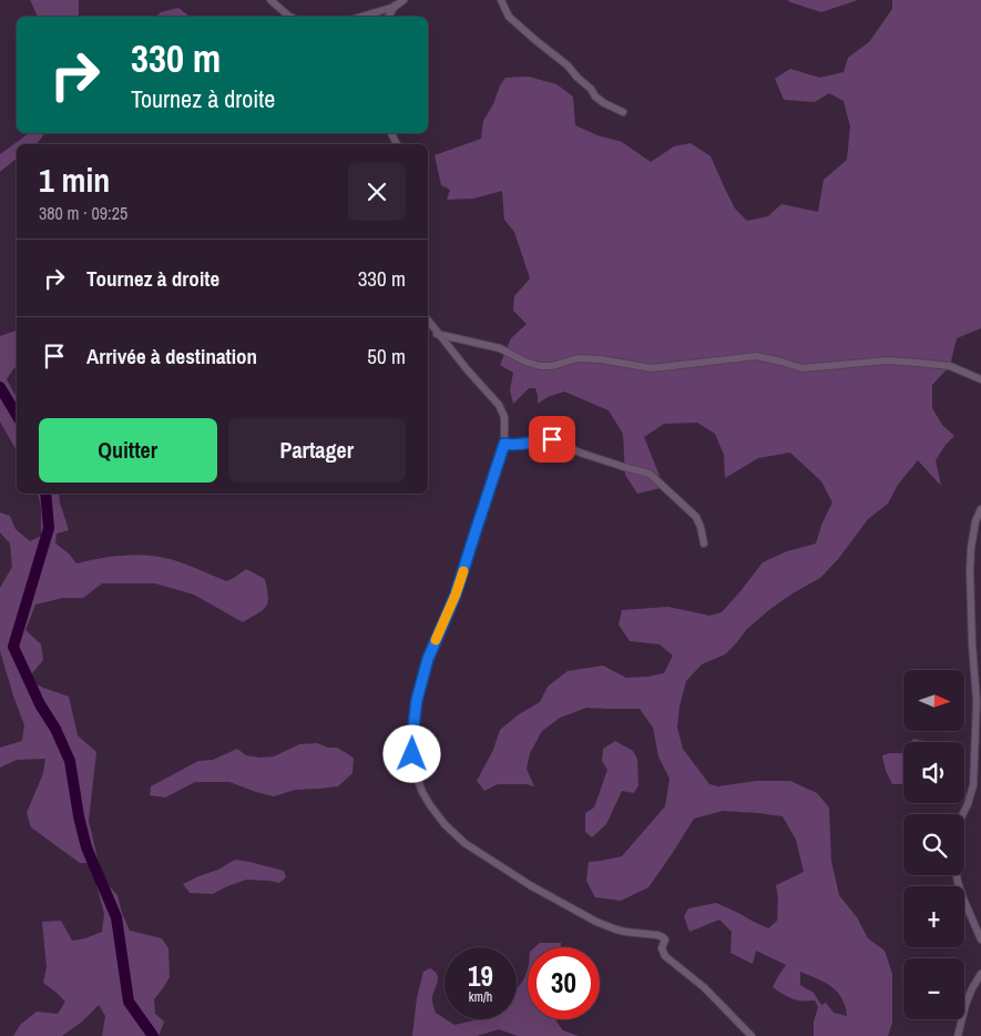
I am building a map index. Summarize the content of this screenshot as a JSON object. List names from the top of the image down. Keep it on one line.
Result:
{"north":"right","page":{"turn":["330 m","Tournez à droite"],"heading":["1 min","380 m · 09:25"],"list":[{"name":"Tournez à droite","value":"330 m"},{"name":"Arrivée à destination","value":"50 m"}],"buttons":["Quitter","Partager"],"map_buttons":["+","−"],"speed":"19 km/h","limit":"30"}}
